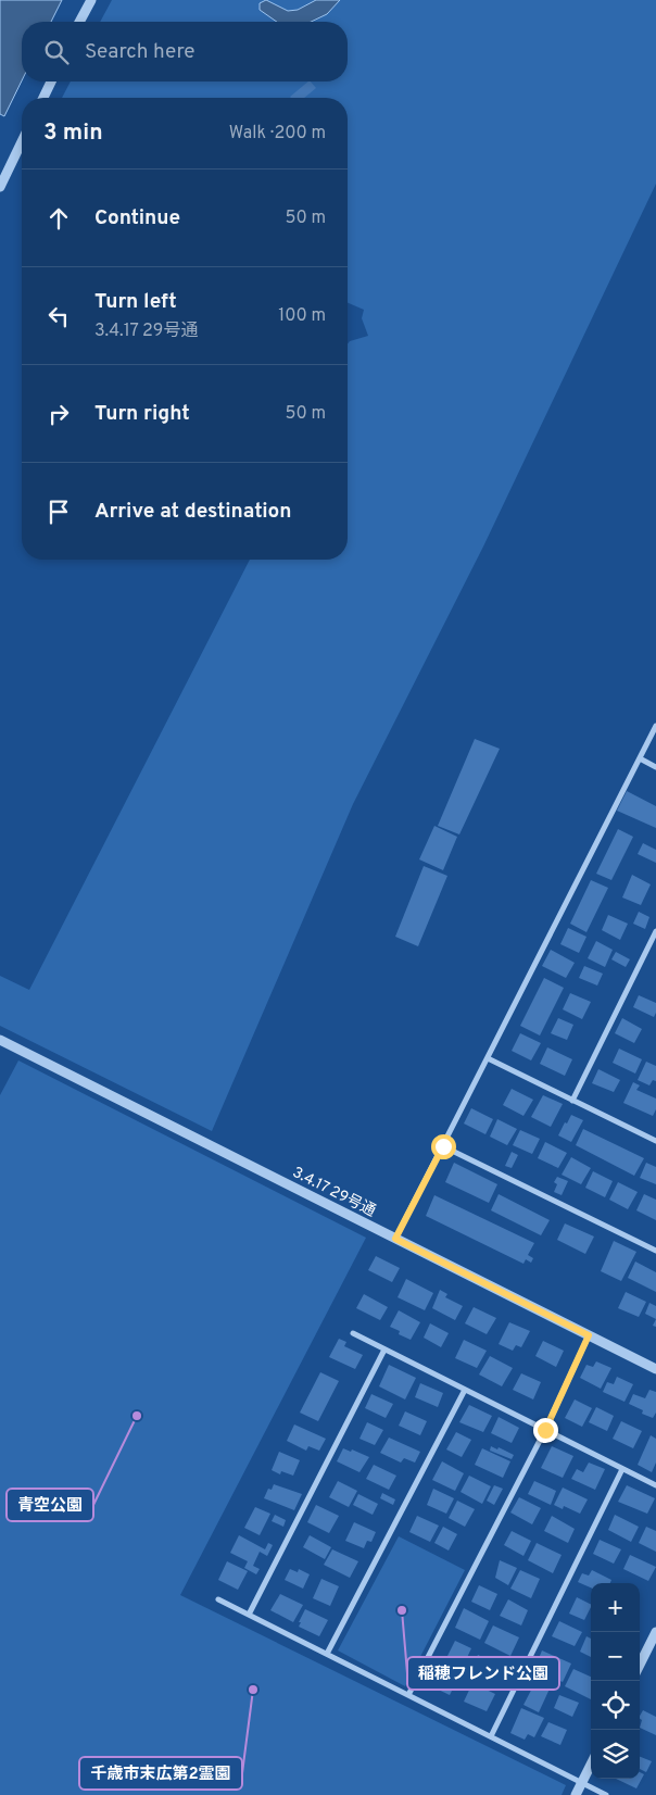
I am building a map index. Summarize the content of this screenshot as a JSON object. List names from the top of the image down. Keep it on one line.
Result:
{"streets":{"street":["3.4.17 29号通"]},"places":["青空公園","稲穂フレンド公園","千歳市末広第2霊園"],"page":{"search":"Search here","heading":["3 min","Walk · 200 m"],"list":[["Continue","50 m"],["Turn left","3.4.17 29号通","100 m"],["Turn right","50 m"],"Arrive at destination"],"map_buttons":["+","−"]}}
